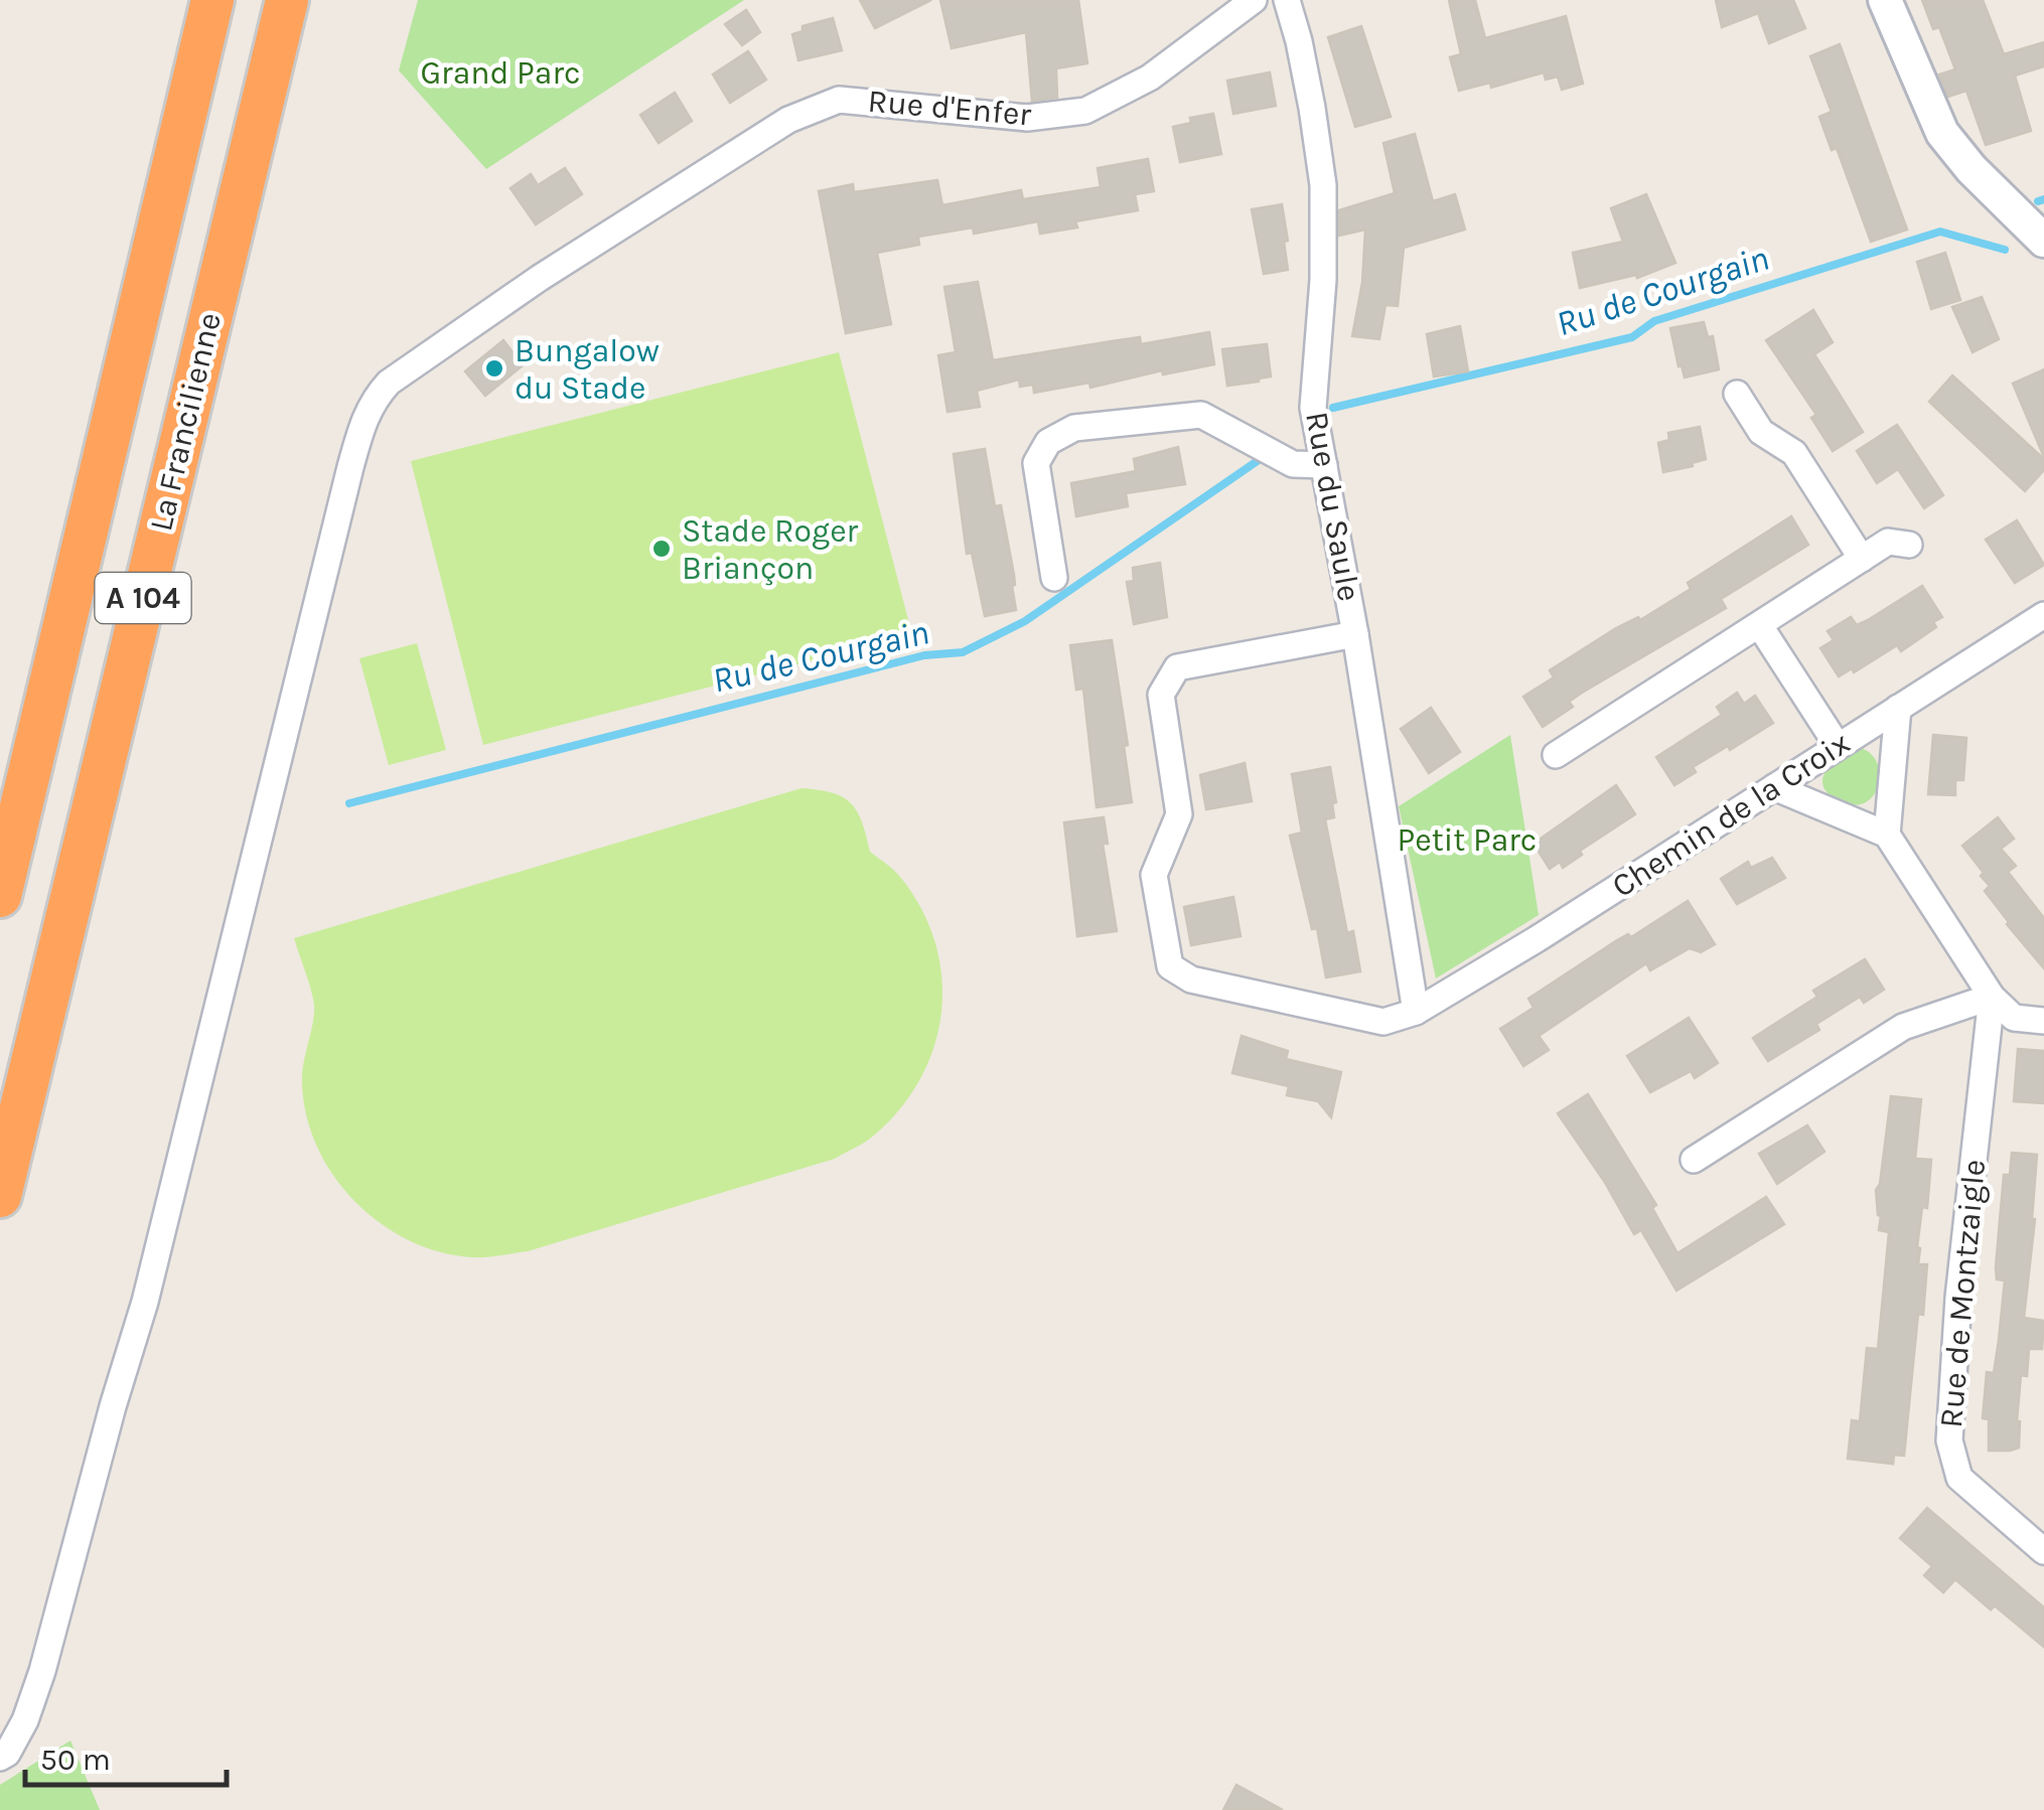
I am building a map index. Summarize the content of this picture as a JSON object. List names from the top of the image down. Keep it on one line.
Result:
{"streets":{"highway":["La Francilienne","A 104"],"street":["Rue d'Enfer","Rue du Saule","Chemin de la Croix","Rue de Montzaigle"]},"crossings":[["Rue du Saule","Chemin de la Croix"]],"water":["Ru de Courgain"],"parks":["Grand Parc","Petit Parc"],"places":["Bungalow du Stade","Stade Roger Briançon"],"scale_bar":"50 m"}
